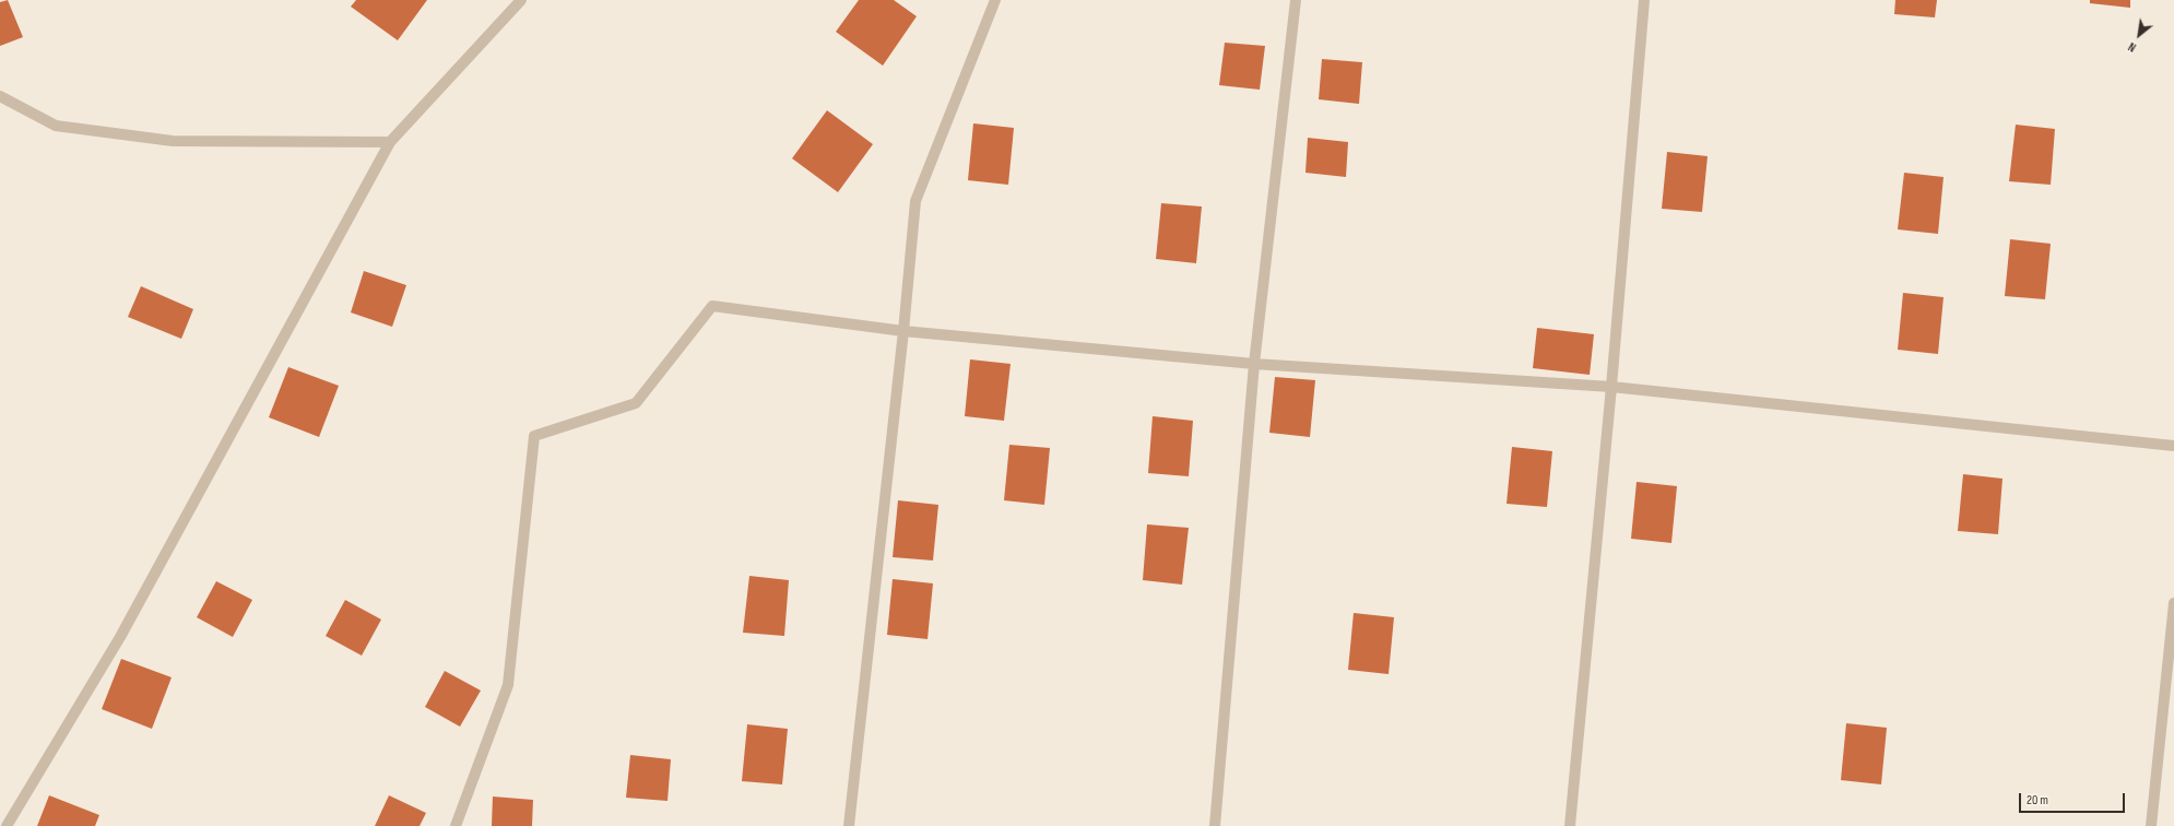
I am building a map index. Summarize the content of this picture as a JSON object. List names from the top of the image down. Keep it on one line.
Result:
{"scale_bar":"20 m","north":"bottom left"}
